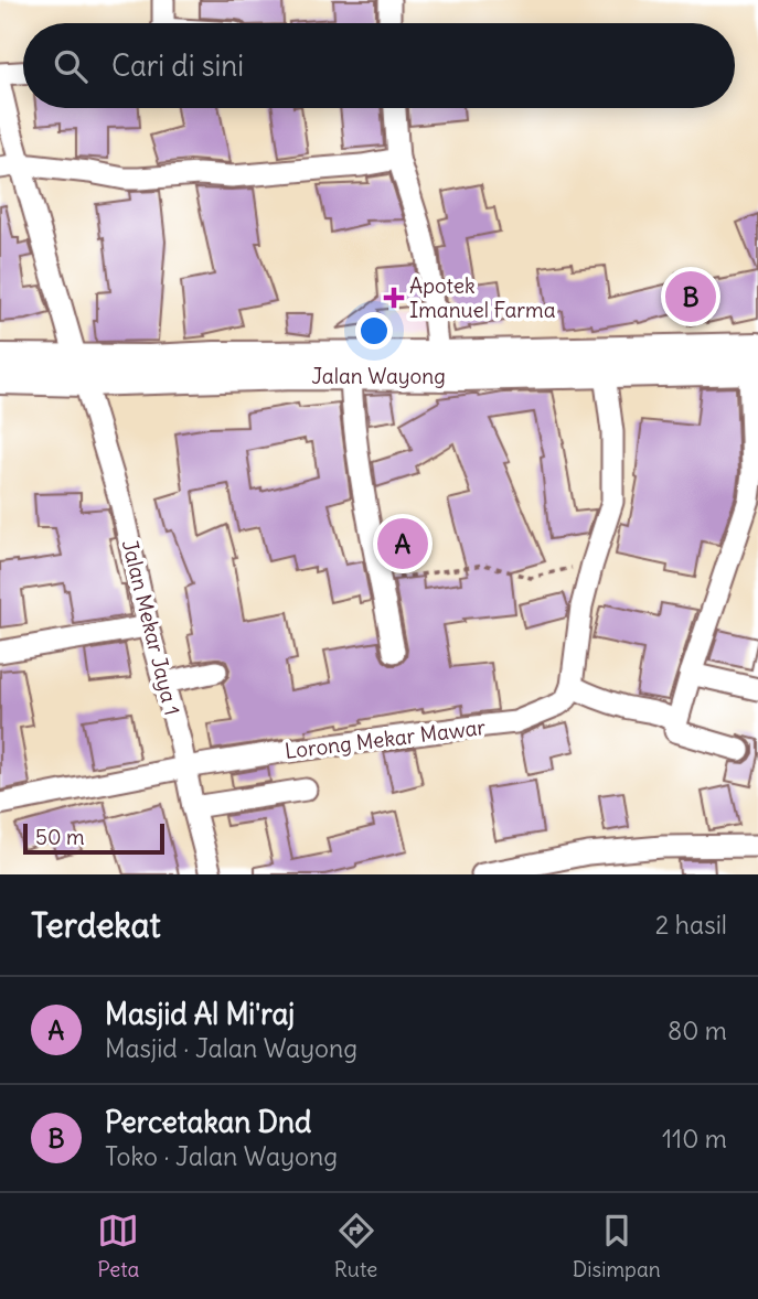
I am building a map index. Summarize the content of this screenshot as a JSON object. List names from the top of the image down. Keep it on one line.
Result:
{"streets":{"street":["Jalan Wayong","Jalan Mekar Jaya 1","Lorong Mekar Mawar"]},"crossings":[["Jalan Wayong","Jalan Mekar Jaya 1"],["Jalan Mekar Jaya 1","Lorong Mekar Mawar"]],"places":{"health":["Apotek Imanuel Farma"]},"scale_bar":"50 m","page":{"search":"Cari di sini","pins":["B","A"],"scale":"50 m","heading":["Terdekat","2 hasil"],"list":[{"mark":"A","name":"Masjid Al Mi'raj","note":"Masjid · Jalan Wayong","value":"80 m"},{"mark":"B","name":"Percetakan Dnd","note":"Toko · Jalan Wayong","value":"110 m"}],"nav":["Peta","Rute","Disimpan"]}}
